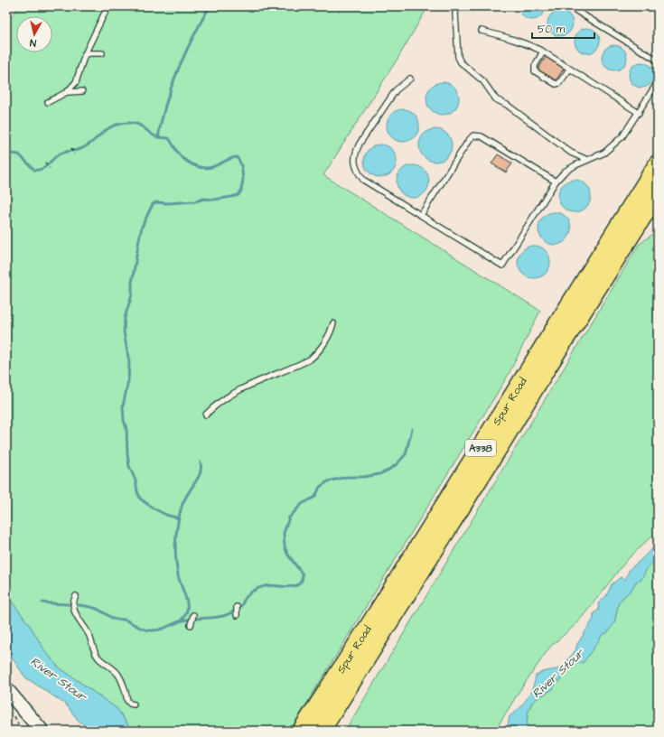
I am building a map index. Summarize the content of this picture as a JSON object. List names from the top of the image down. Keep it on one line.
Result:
{"streets":{"highway":["Spur Road","A338"]},"water":["River Stour"],"scale_bar":"50 m","north":"bottom"}
